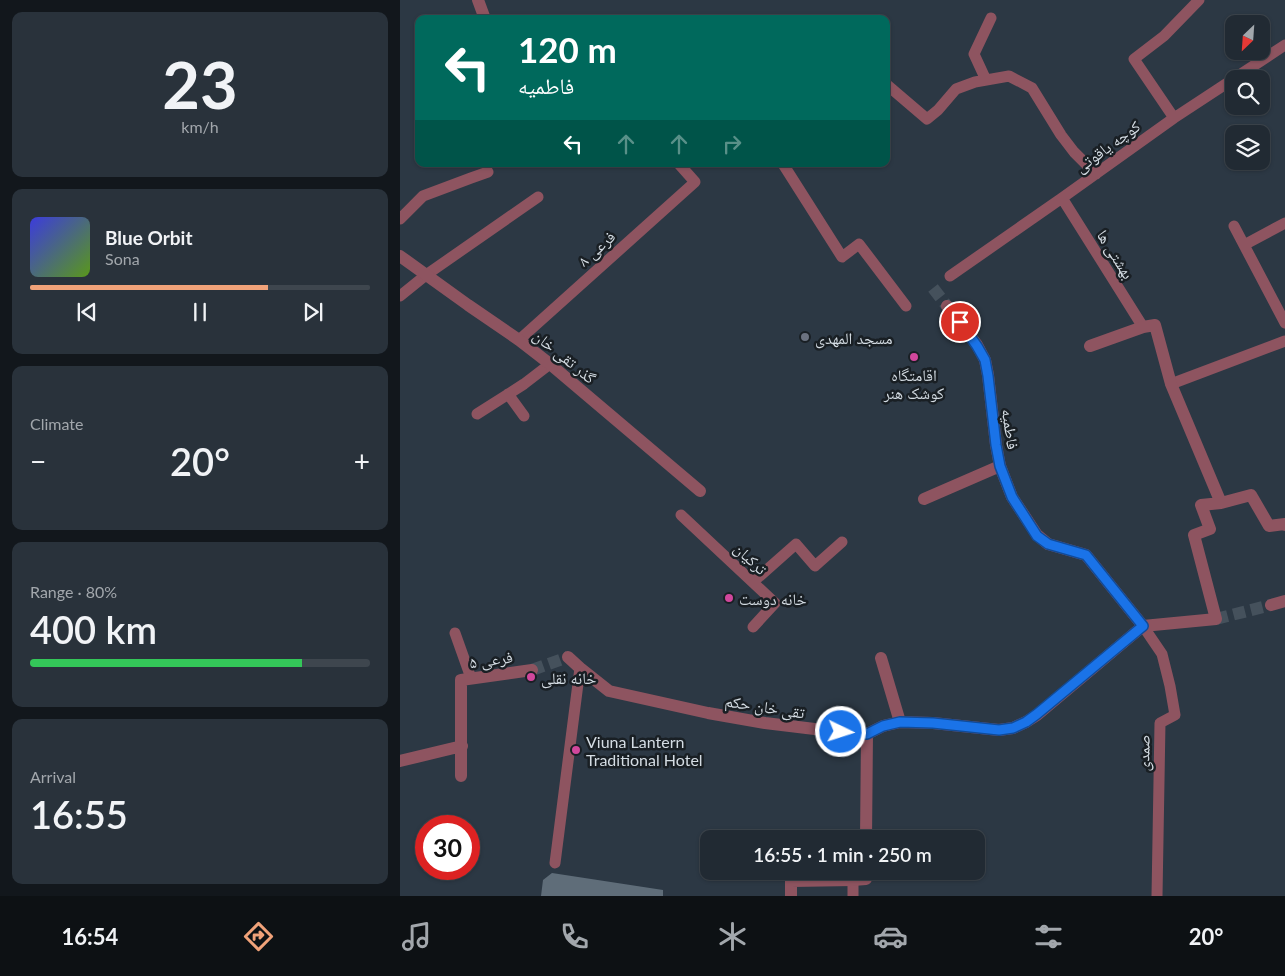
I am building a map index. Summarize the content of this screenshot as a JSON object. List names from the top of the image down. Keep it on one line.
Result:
{"streets":{"street":["گذر تقی خان","فاطمیه","فرعی ۵","تقی خان حکم"],"lane":["کوچه یاقوتی","فرعی ۸","بهشتی ها","ترکیان","صمدی"]},"crossings":[["کوچه یاقوتی","بهشتی ها"],["فرعی ۸","گذر تقی خان"],["فاطمیه","تقی خان حکم"],["فاطمیه","صمدی"],["تقی خان حکم","صمدی"]],"places":["مسجد المهدی","اقامتگاه کوشک هنر","خانه دوست","خانه نقلی","Viuna Lantern Traditional Hotel"],"north":"bottom left","page":{"tile":[["23","km/h"],"Climate",["Range · 80%","400 km"],["Arrival","16:55"]],"turn":["120 m","فاطمیه"],"song":["Blue Orbit","Sona"],"heat":["−","20°","+"],"limit":"30","trip":"16:55 · 1 min · 250 m","tabs":["16:54","20°"]}}
